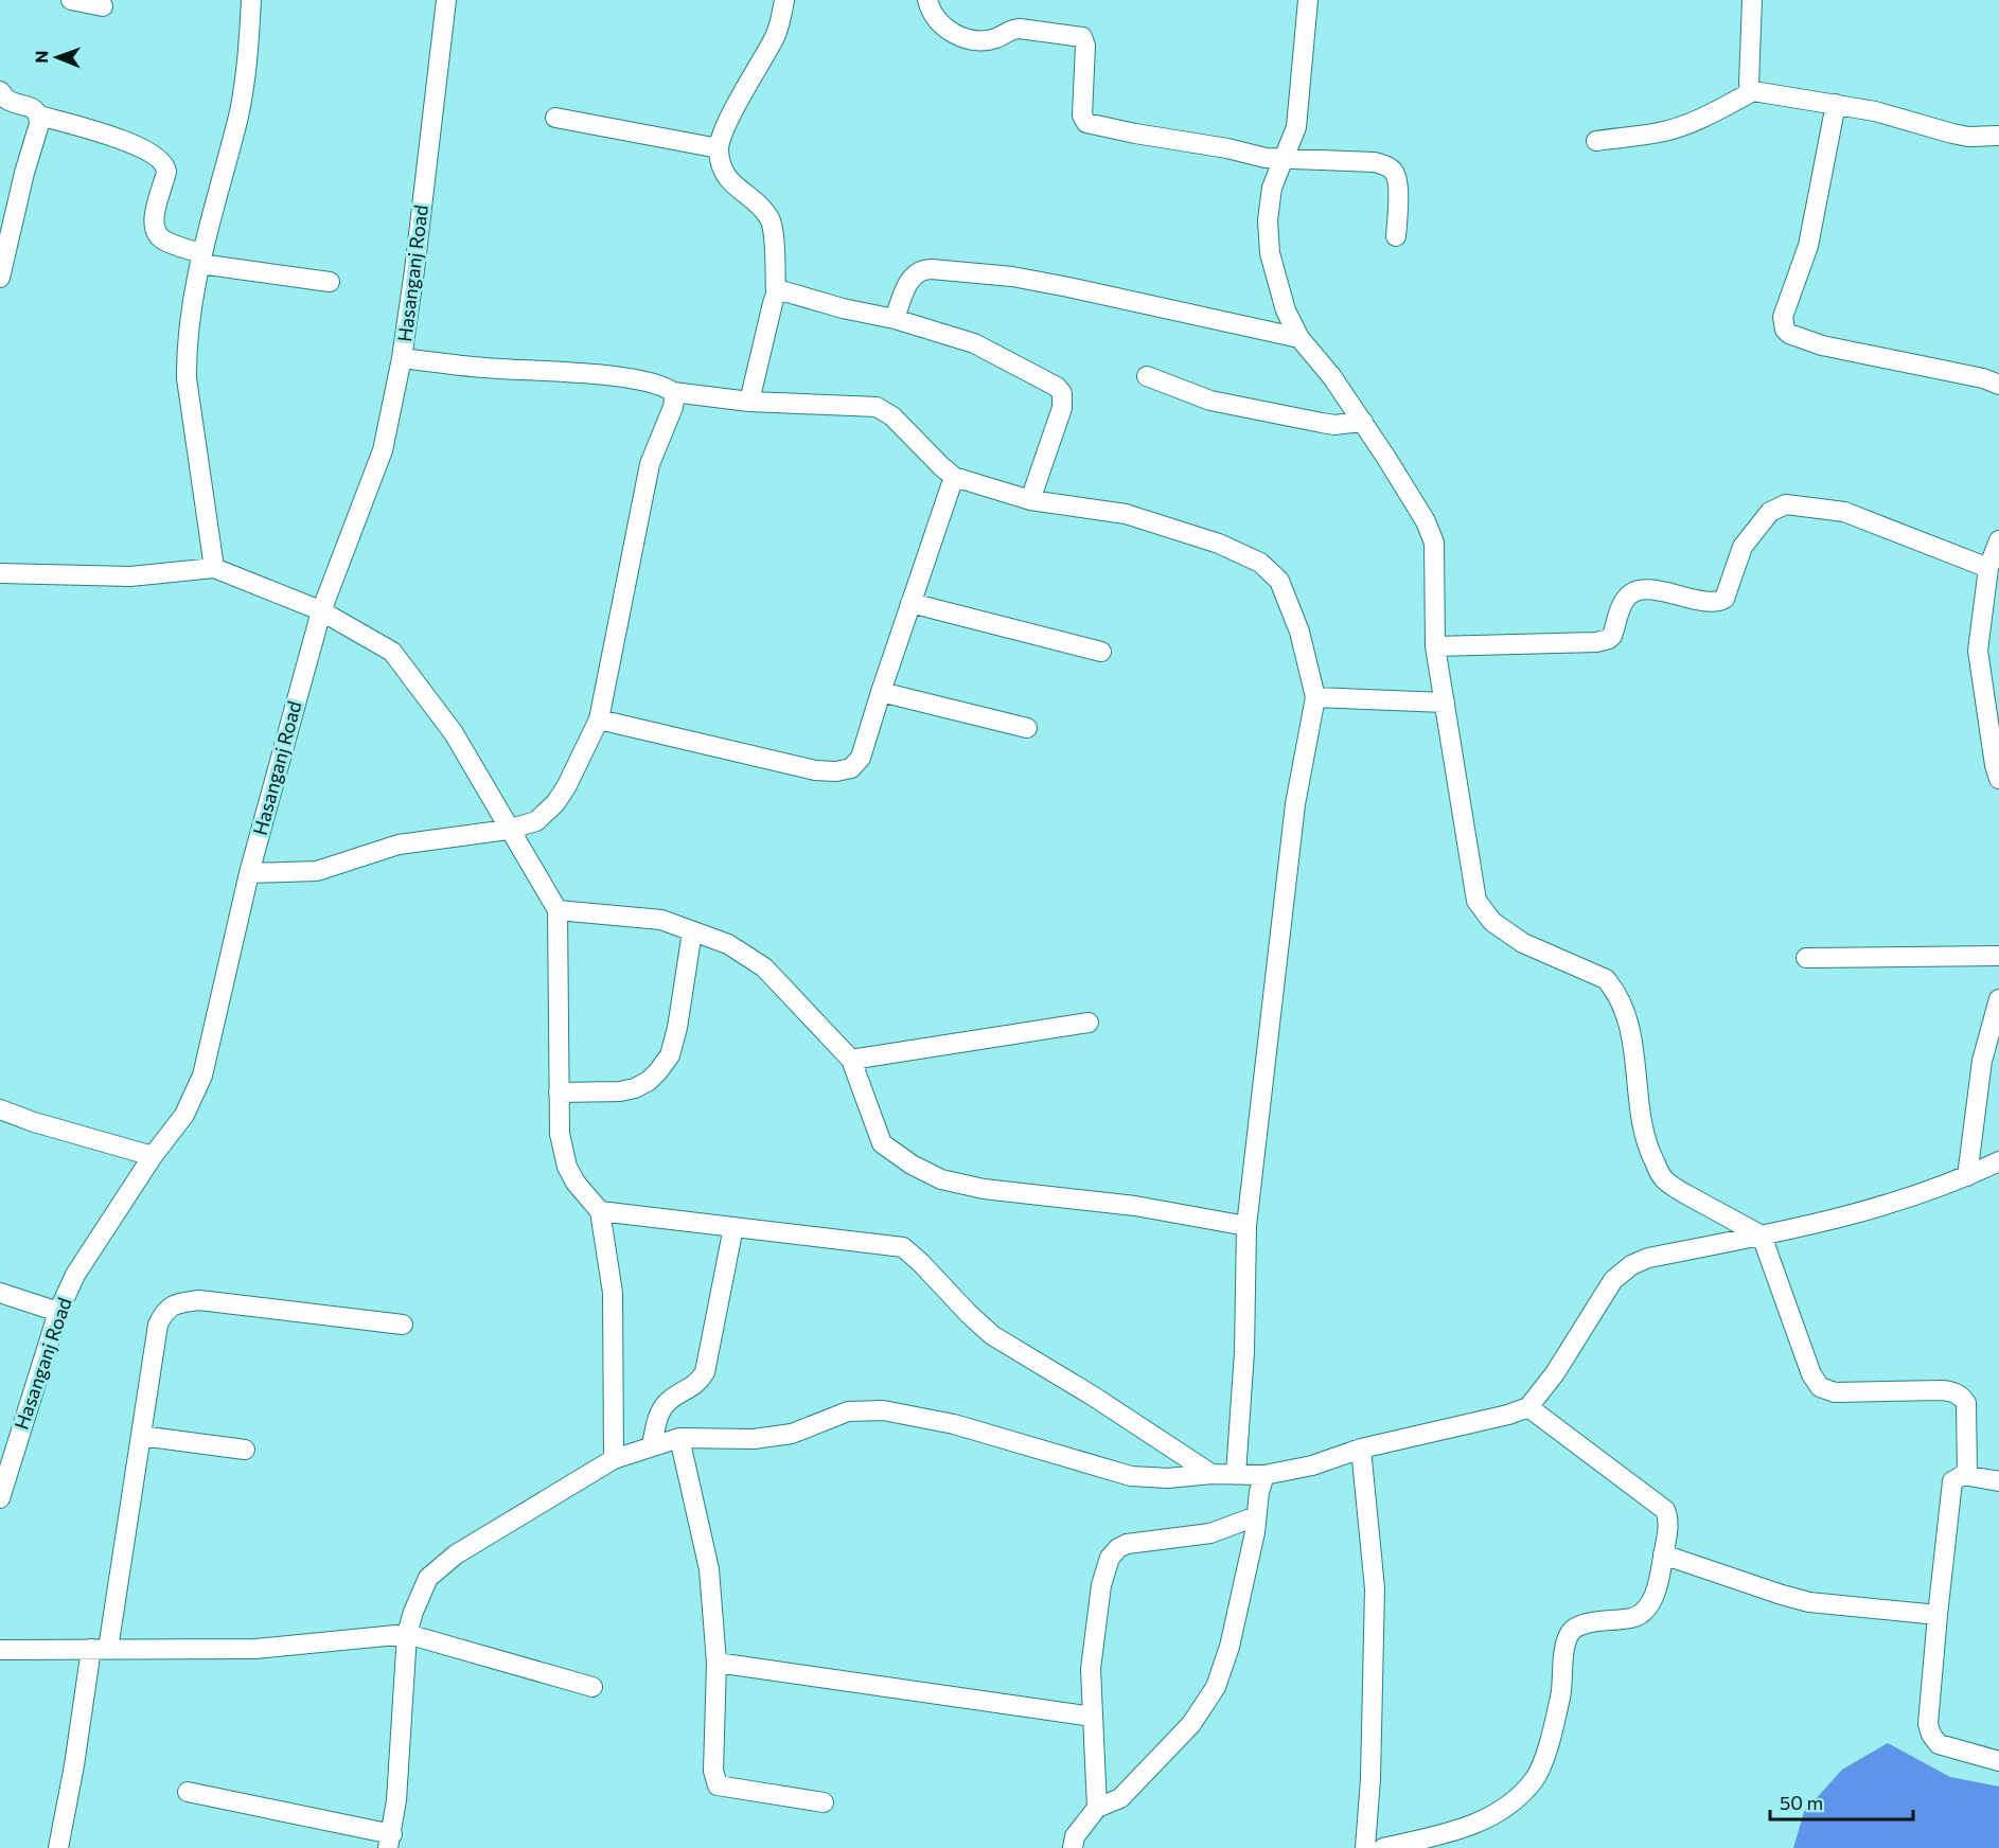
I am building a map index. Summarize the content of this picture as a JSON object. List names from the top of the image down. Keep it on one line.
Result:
{"streets":{"street":["Hasanganj Road"]},"scale_bar":"50 m","north":"left"}
